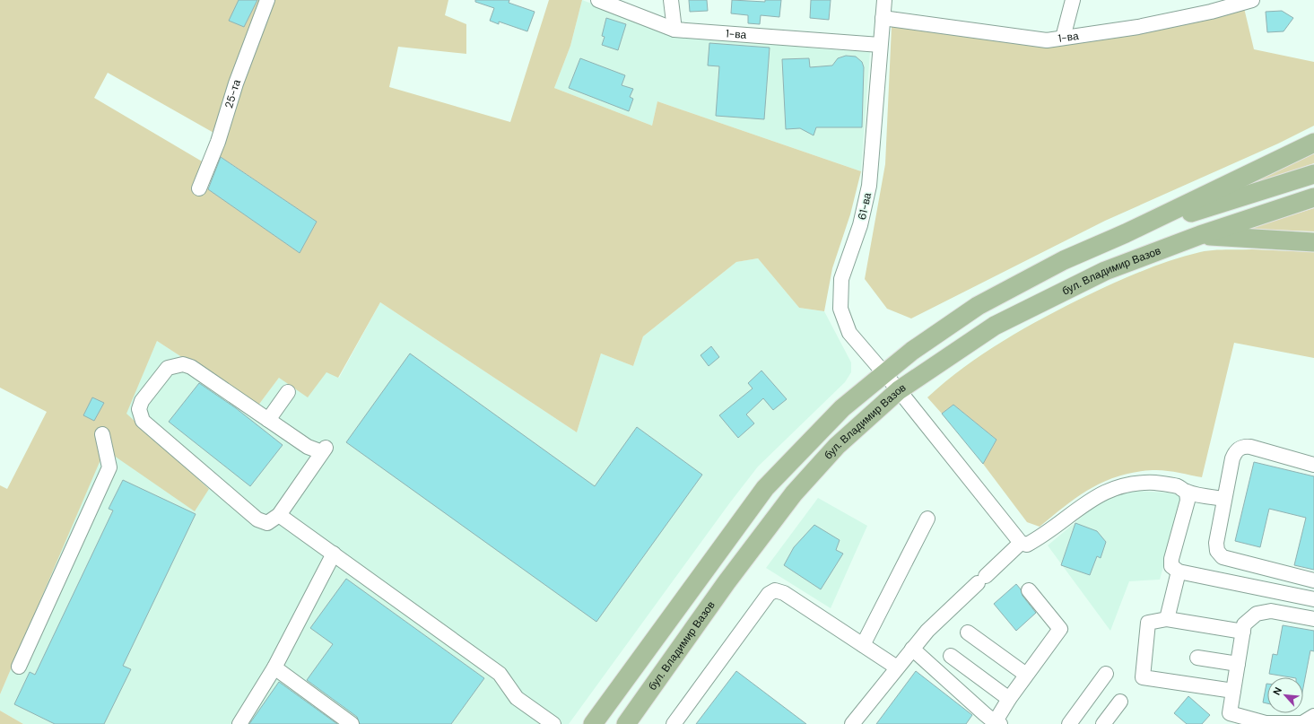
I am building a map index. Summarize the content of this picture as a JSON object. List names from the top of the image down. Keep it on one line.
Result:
{"streets":{"main road":["бул. Владимир Вазов"],"street":["1-ва","25-та","61-ва"]},"crossings":[["1-ва","61-ва"],["61-ва","бул. Владимир Вазов"]],"north":"top left"}
